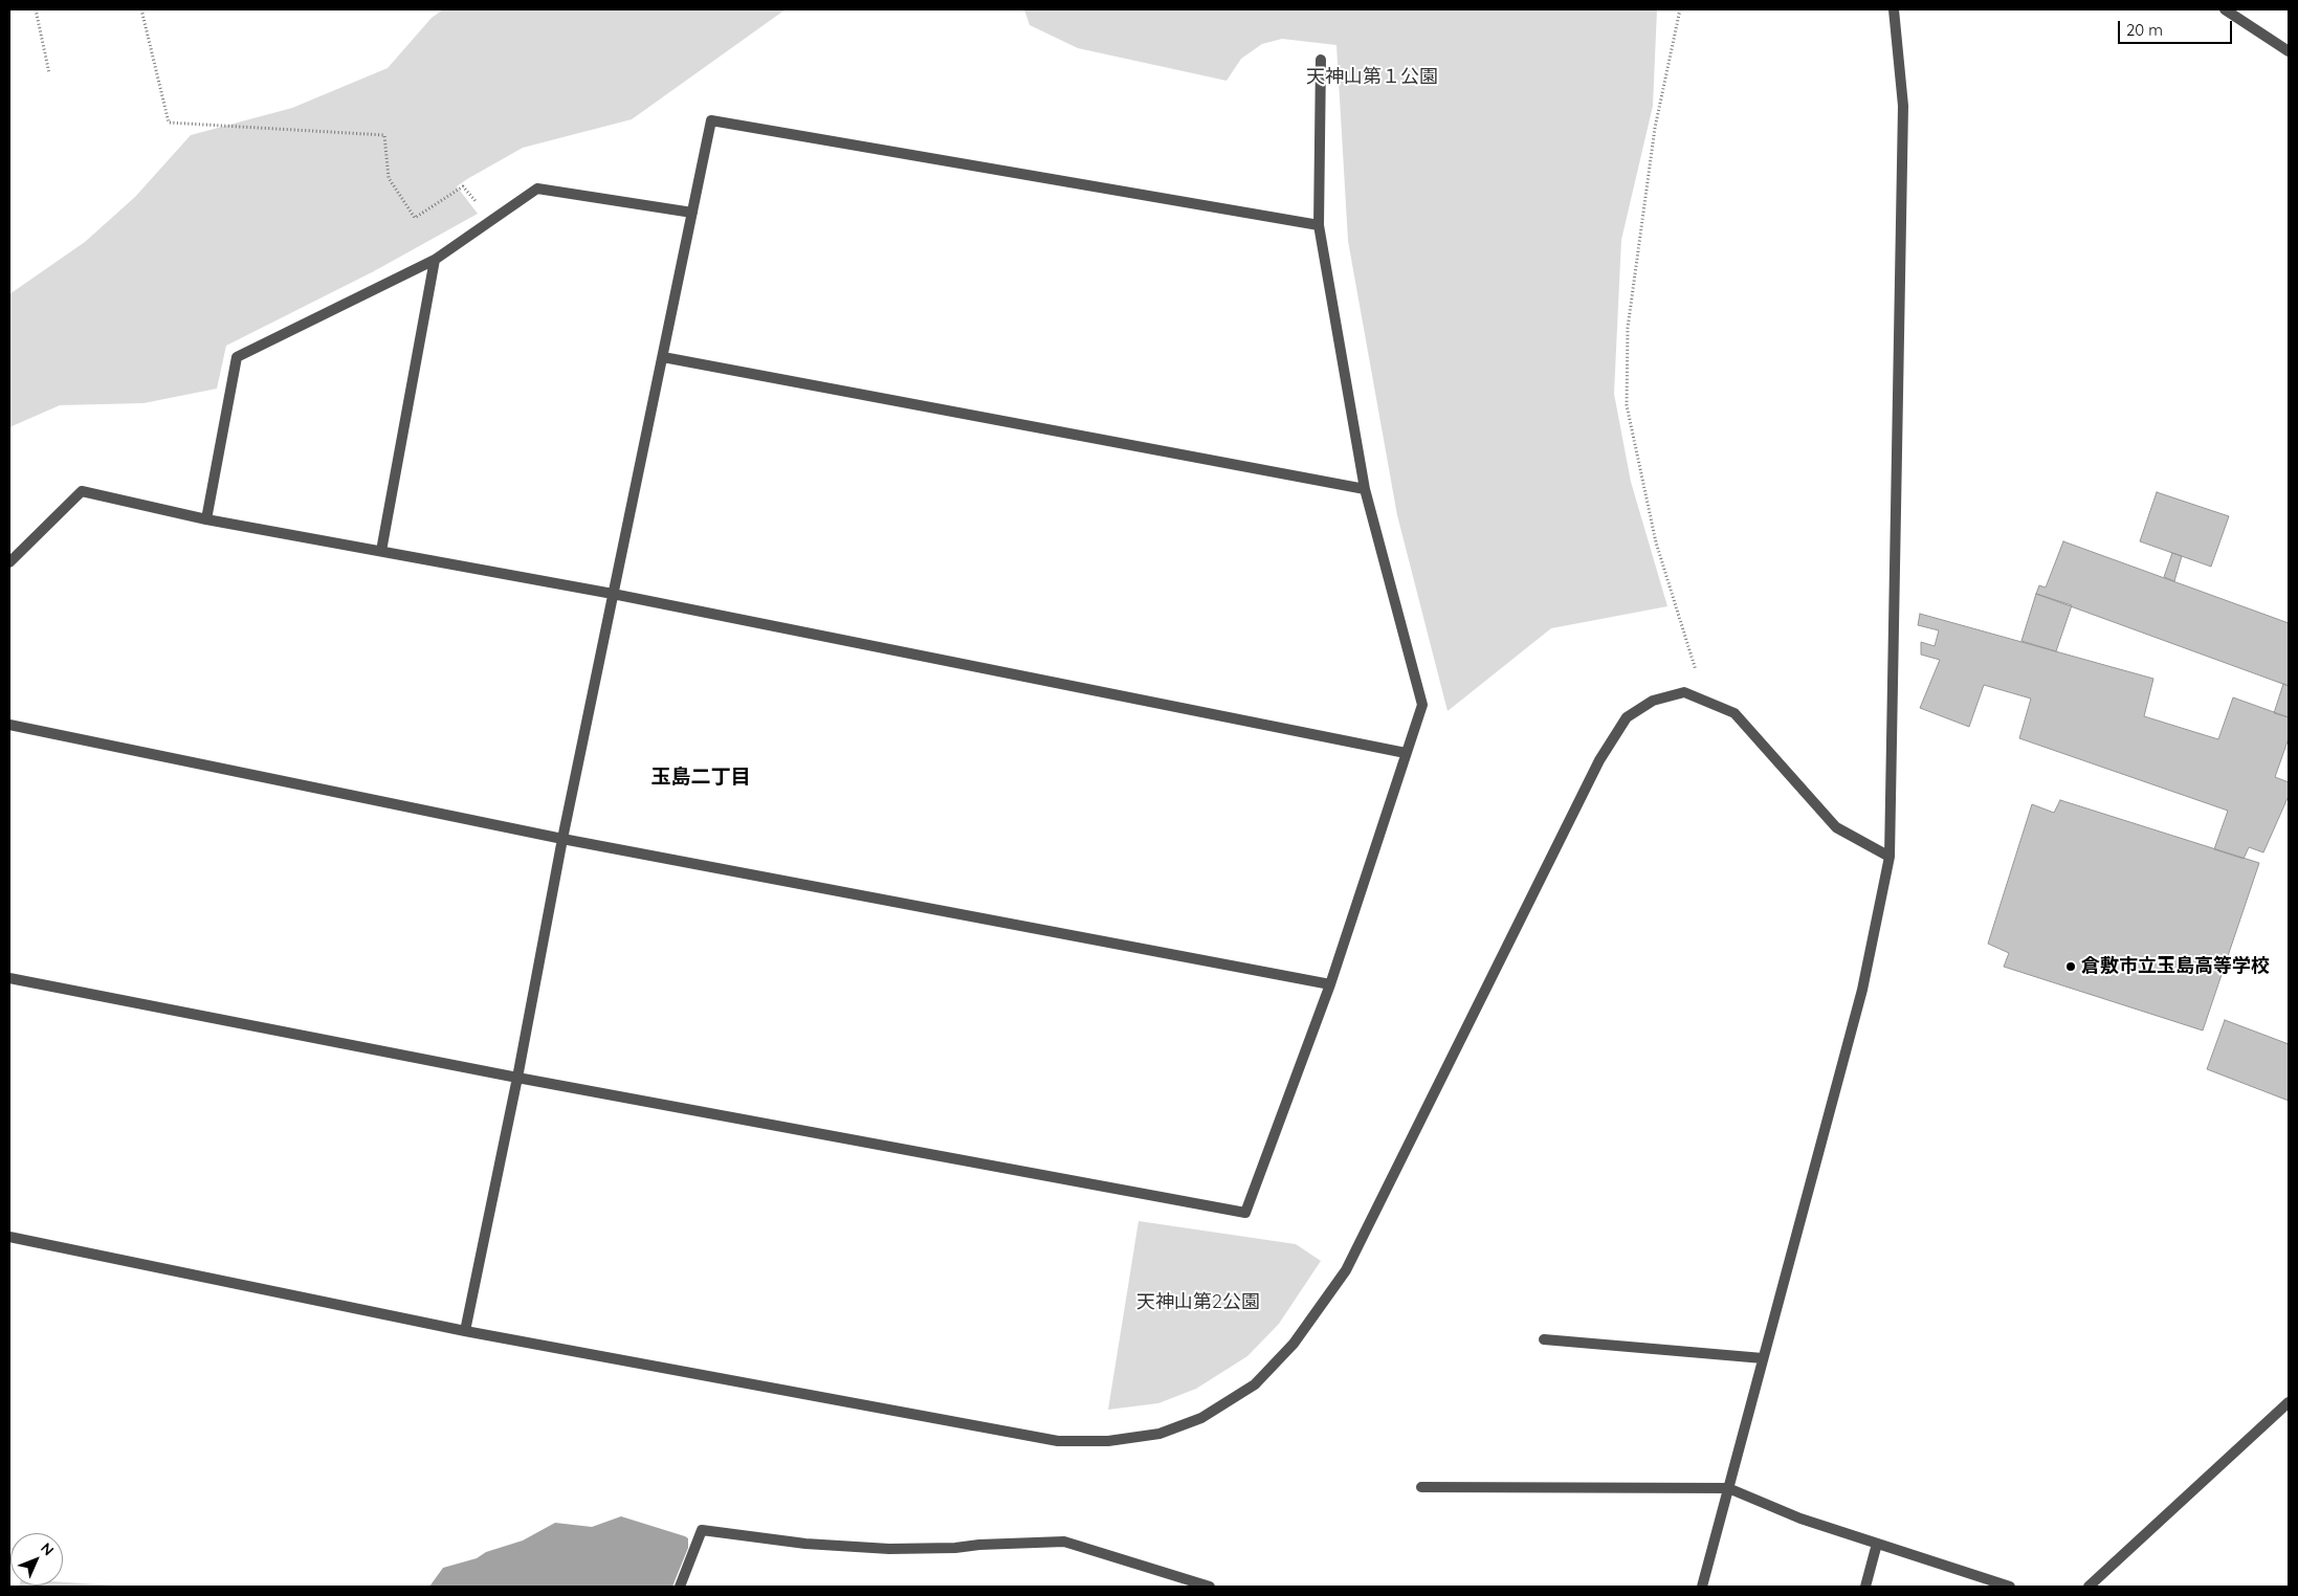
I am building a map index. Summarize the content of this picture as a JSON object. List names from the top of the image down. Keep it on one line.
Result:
{"districts":["玉島二丁目"],"parks":["天神山第１公園","天神山第2公園"],"places":["倉敷市立玉島高等学校"],"scale_bar":"20 m","north":"top right"}
